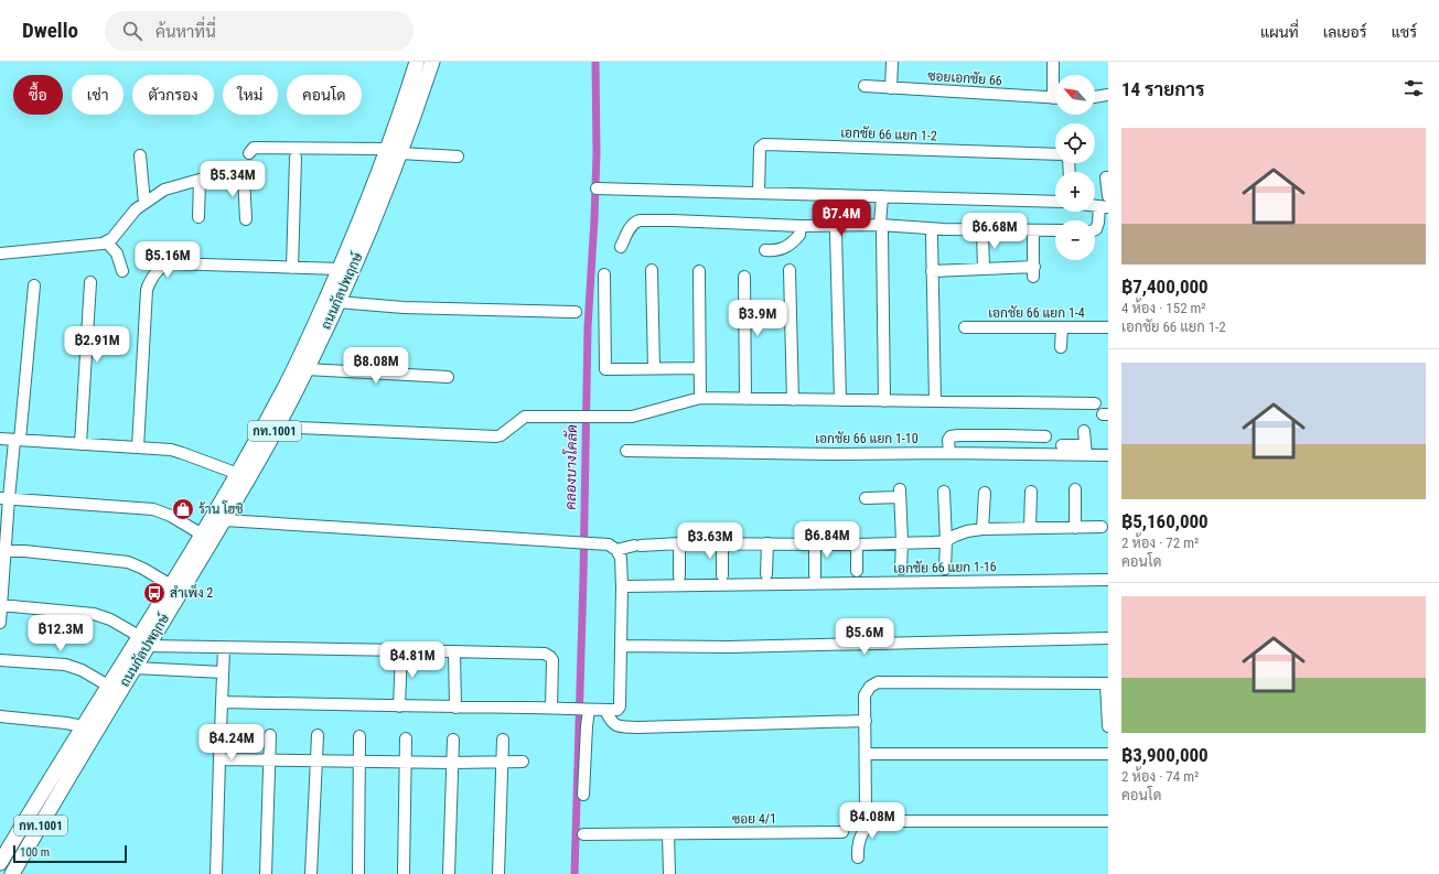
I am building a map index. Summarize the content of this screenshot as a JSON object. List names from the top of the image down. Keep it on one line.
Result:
{"streets":{"main road":["ถนนกัลปพฤกษ์","กท.1001"],"street":["ซอยเอกชัย 66","เอกชัย 66 แยก 1-2","เอกชัย 66 แยก 1-4","เอกชัย 66 แยก 1-10","เอกชัย 66 แยก 1-16","ซอย 4/1"]},"water":["คลองบางโคลัด"],"places":{"shop":["ร้าน โฮชิ"],"bus stop":["สำเพ็ง 2"]},"scale_bar":"100 m","north":"top left","page":{"header":"Dwello","search":"ค้นหาที่นี่","nav":["แผนที่","เลเยอร์","แชร์"],"heading":"14 รายการ","map_buttons":["+","−"],"chip":["ซื้อ","เช่า","ตัวกรอง","ใหม่","คอนโด"],"list":[{"name":"฿7,400,000","note":"4 ห้อง · 152 m² · เอกชัย 66 แยก 1-2"},{"name":"฿5,160,000","note":"2 ห้อง · 72 m² · คอนโด"},{"name":"฿3,900,000","note":"2 ห้อง · 74 m² · คอนโด"}],"price":["฿5.34M","฿7.4M","฿6.68M","฿5.16M","฿3.9M","฿2.91M","฿8.08M","฿6.84M","฿3.63M","฿12.3M","฿5.6M","฿4.81M","฿4.24M","฿4.08M"],"scale":"100 m"}}
